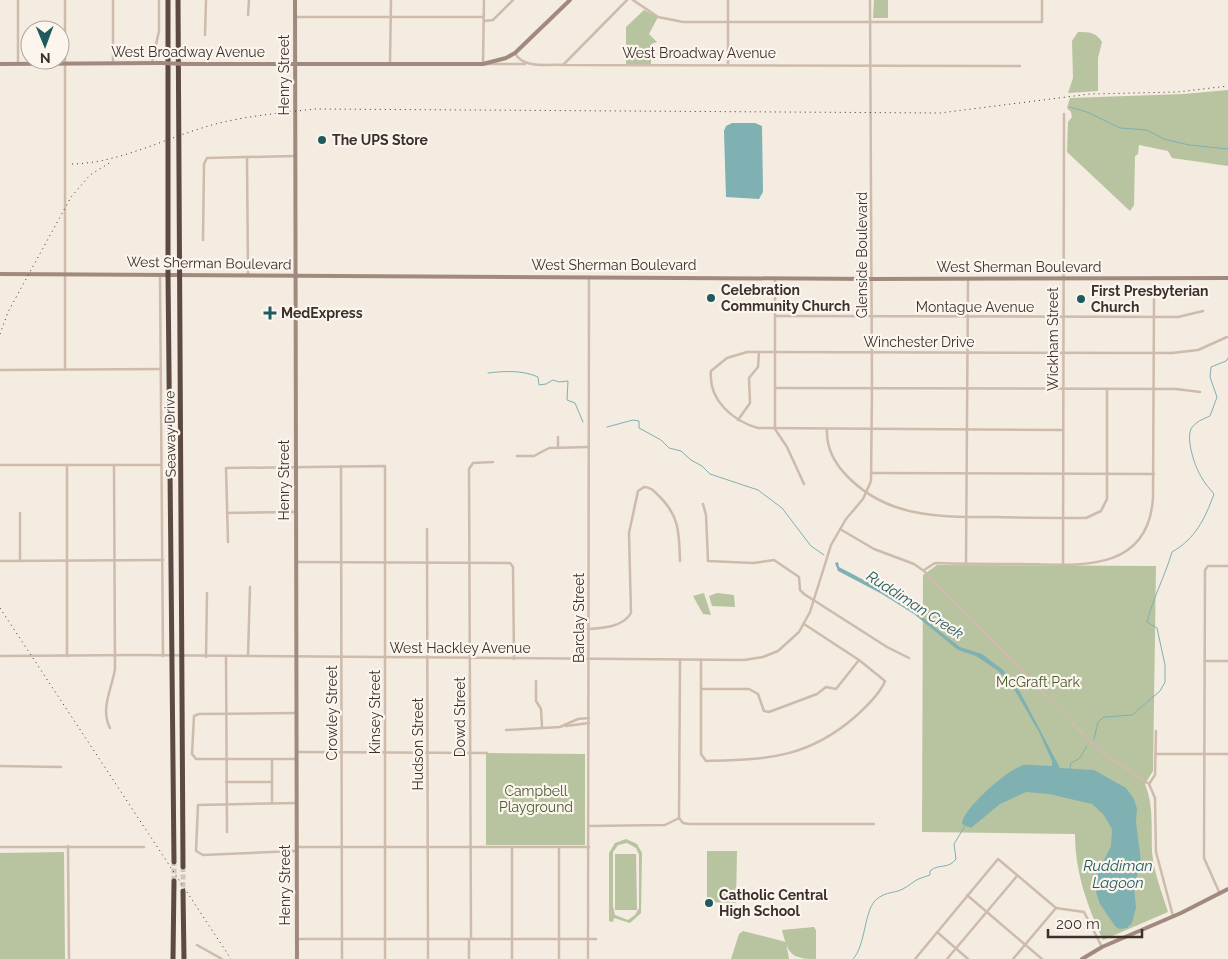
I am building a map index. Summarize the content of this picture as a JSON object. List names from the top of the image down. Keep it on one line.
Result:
{"streets":{"highway":["Seaway Drive"],"main road":["West Broadway Avenue","Henry Street","West Sherman Boulevard"],"street":["Glenside Boulevard","Montague Avenue","Wickham Street","Winchester Drive","Barclay Street","West Hackley Avenue","Kinsey Street","Crowley Street","Dowd Street","Hudson Street"]},"crossings":[["West Broadway Avenue","Henry Street"],["West Broadway Avenue","Glenside Boulevard"],["Henry Street","West Sherman Boulevard"],["Henry Street","West Hackley Avenue"],["Glenside Boulevard","West Sherman Boulevard"],["Glenside Boulevard","Montague Avenue"],["Glenside Boulevard","Winchester Drive"],["Glenside Boulevard","West Hackley Avenue"],["West Sherman Boulevard","Wickham Street"],["West Sherman Boulevard","Seaway Drive"],["West Sherman Boulevard","Barclay Street"],["Montague Avenue","Wickham Street"],["Wickham Street","Winchester Drive"],["Seaway Drive","West Hackley Avenue"],["Barclay Street","West Hackley Avenue"],["West Hackley Avenue","Kinsey Street"],["West Hackley Avenue","Crowley Street"],["West Hackley Avenue","Dowd Street"],["West Hackley Avenue","Hudson Street"],["Kinsey Street","Crowley Street"]],"water":["Ruddiman Creek","Ruddiman Lagoon"],"parks":["McGraft Park","Campbell Playground"],"places":{"other":["The UPS Store","Celebration Community Church","First Presbyterian Church","Catholic Central High School"],"health":["MedExpress"]},"scale_bar":"200 m","north":"bottom"}
